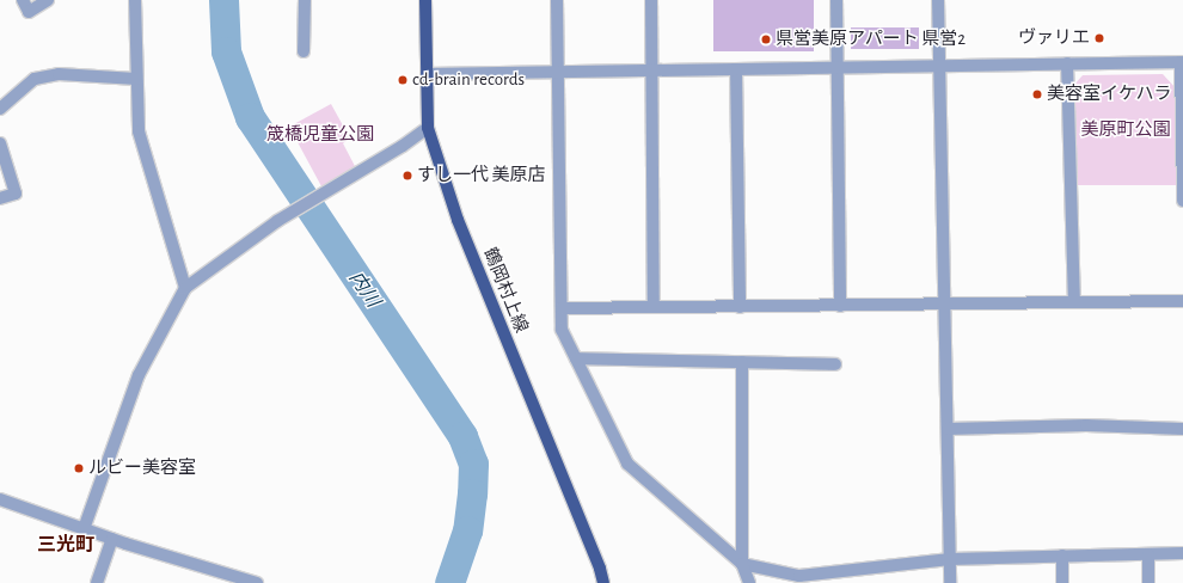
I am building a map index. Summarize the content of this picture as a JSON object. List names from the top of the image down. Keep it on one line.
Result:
{"streets":{"main road":["鶴岡村上線"]},"districts":["三光町"],"water":["内川"],"parks":["美原町公園","筬橋児童公園"],"places":["ヴァリエ","県営美原アパート 県営2","cd-brain records","美容室イケハラ","すし一代 美原店","ルビー美容室"]}
